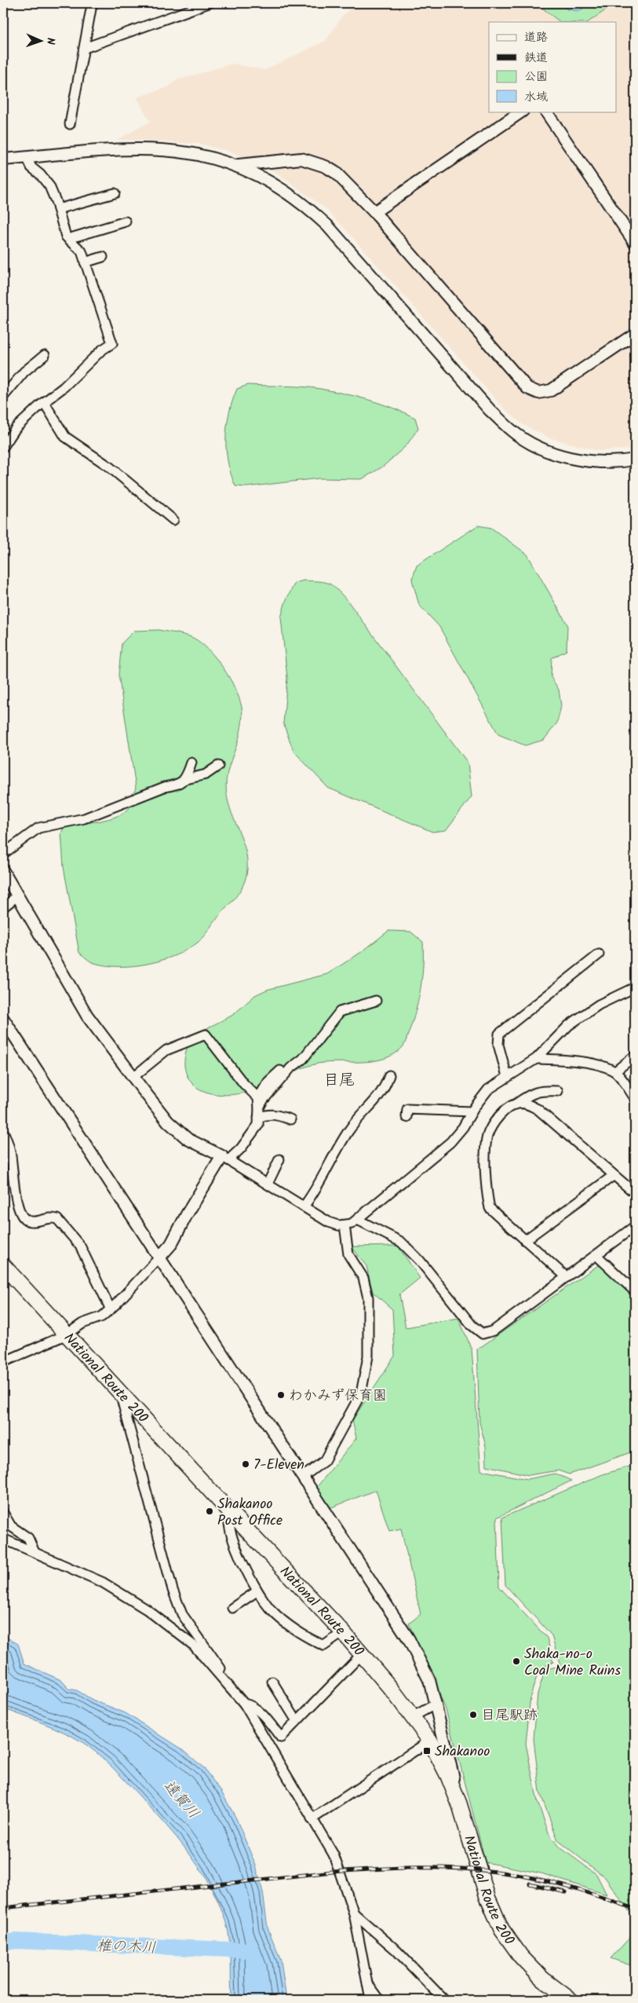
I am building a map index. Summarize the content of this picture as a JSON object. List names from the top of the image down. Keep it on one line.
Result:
{"streets":{"highway":["National Route 200"]},"districts":["目尾"],"water":["遠賀川","椎の木川"],"places":{"other":["わかみず保育園","7-Eleven","Shakanoo Post Office","Shaka-no-o Coal Mine Ruins","目尾駅跡"],"transit":["Shakanoo"]},"legend":["道路","鉄道","公園","水域"],"north":"right"}
